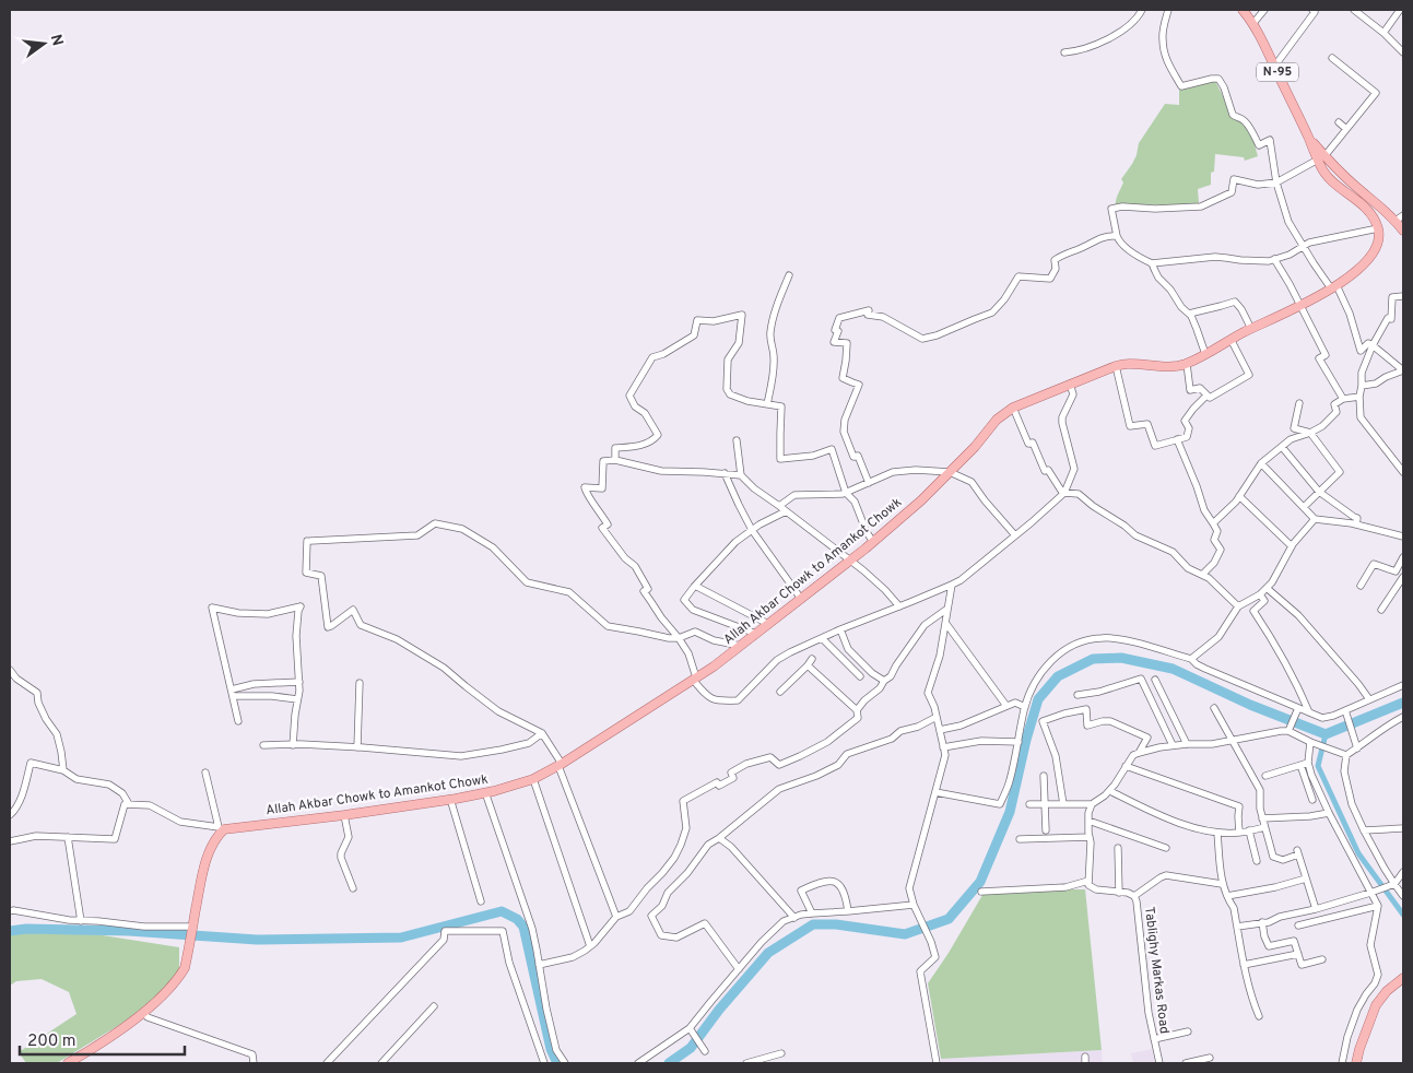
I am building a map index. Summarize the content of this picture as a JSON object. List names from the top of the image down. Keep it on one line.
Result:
{"streets":{"main road":["N-95","Allah Akbar Chowk to Amankot Chowk"],"street":["Tablighy Markas Road"]},"scale_bar":"200 m","north":"right"}
